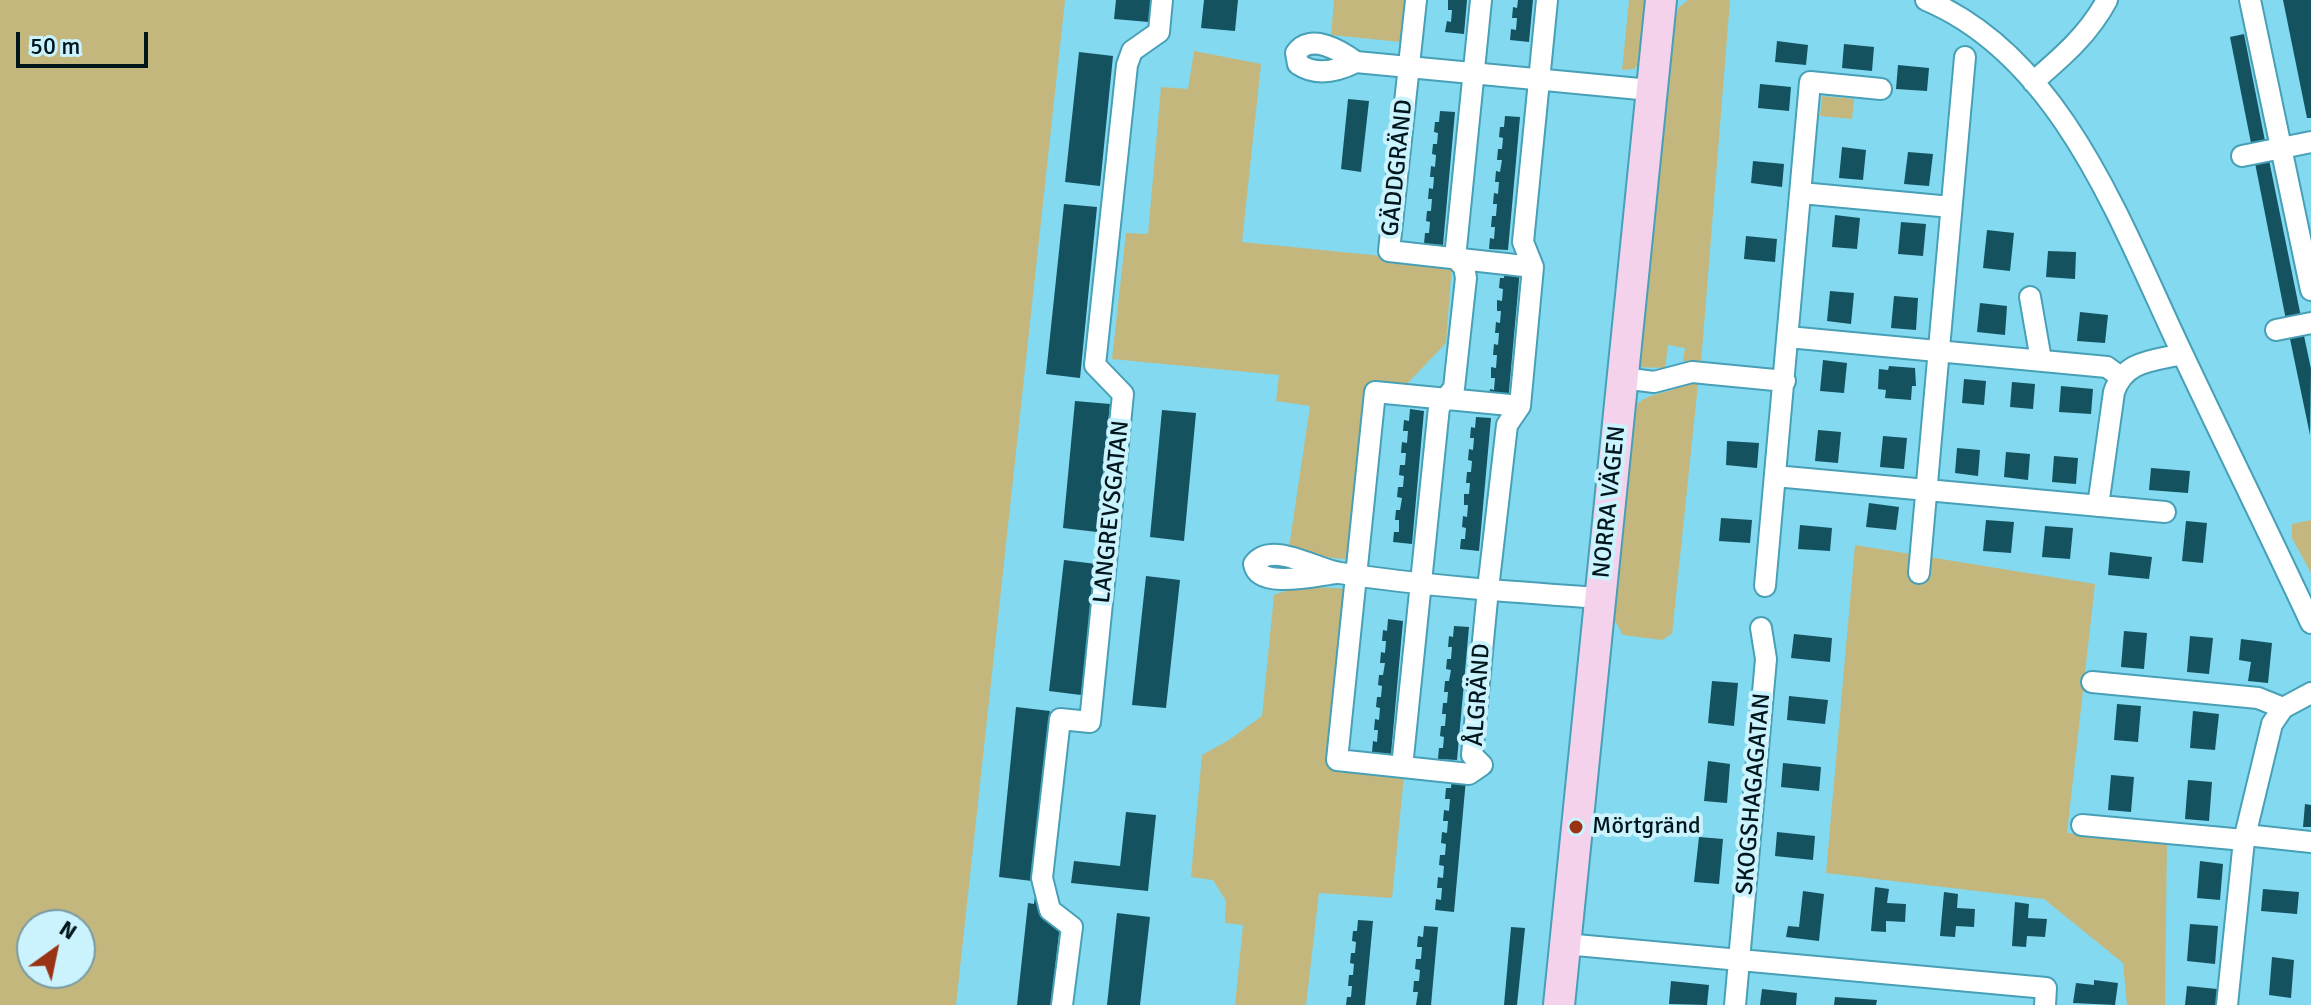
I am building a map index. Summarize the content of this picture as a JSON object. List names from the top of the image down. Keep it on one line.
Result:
{"streets":{"street":["GÄDDGRÄND","NORRA VÄGEN","LANGREVSGATAN","ÅLGRÄND","SKOGSHAGAGATAN"]},"crossings":[["GÄDDGRÄND","NORRA VÄGEN"]],"places":["Mörtgränd"],"scale_bar":"50 m","north":"top right"}
